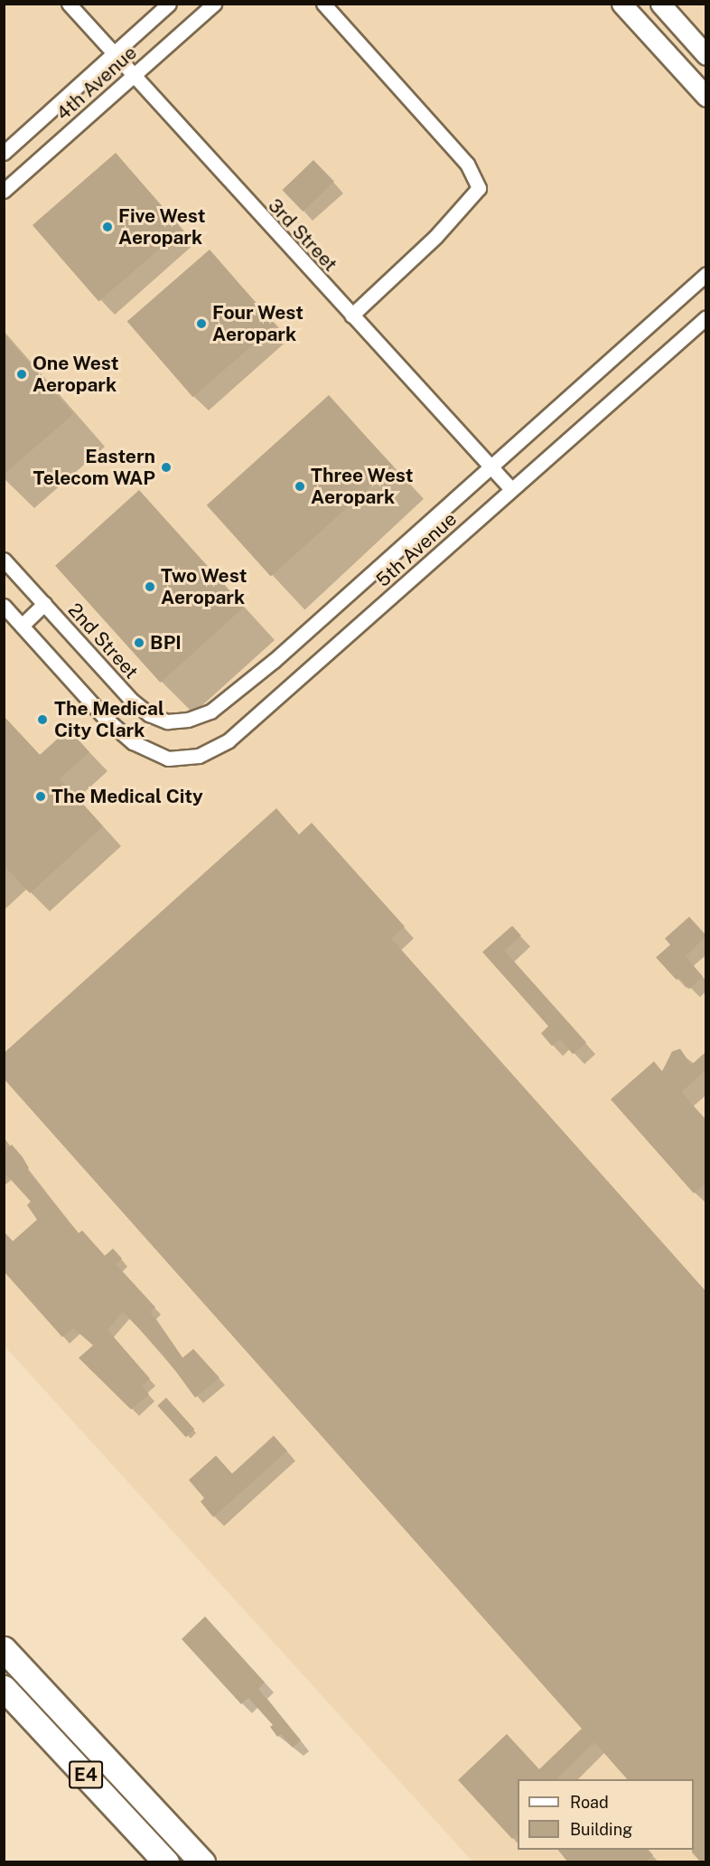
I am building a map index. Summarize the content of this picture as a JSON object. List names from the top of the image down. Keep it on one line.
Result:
{"streets":{"highway":["E4"],"street":["4th Avenue","3rd Street","5th Avenue","2nd Street"]},"crossings":[["4th Avenue","3rd Street"],["3rd Street","5th Avenue"],["5th Avenue","2nd Street"]],"places":["Five West Aeropark","Four West Aeropark","One West Aeropark","Eastern Telecom WAP","Three West Aeropark","Two West Aeropark","BPI","The Medical City Clark","The Medical City"],"legend":["Road","Building"]}
